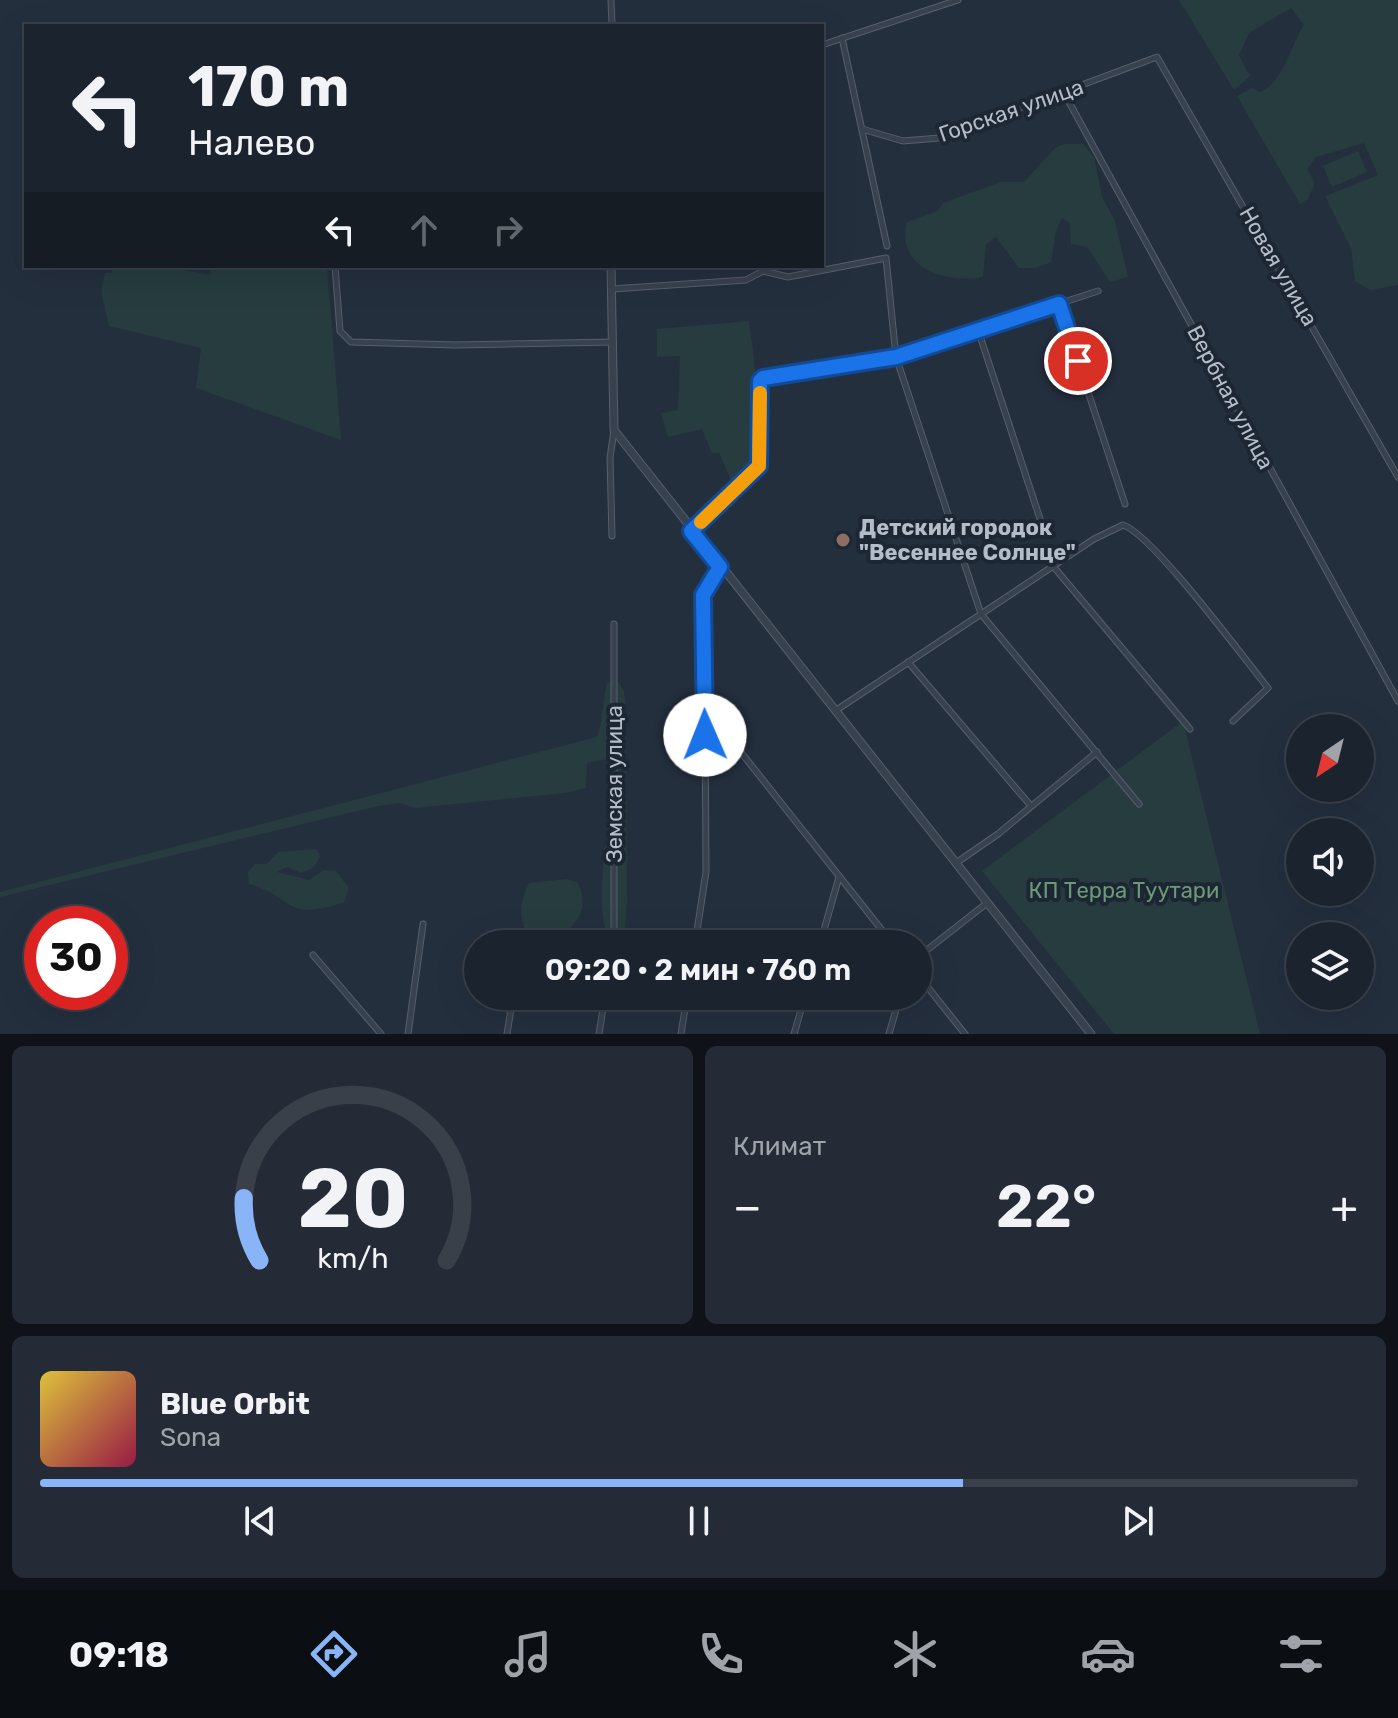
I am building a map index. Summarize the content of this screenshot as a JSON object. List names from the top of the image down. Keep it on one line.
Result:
{"streets":{"street":["Горская улица","Новая улица","Вербная улица","Земская улица"]},"crossings":[["Горская улица","Новая улица"],["Горская улица","Вербная улица"]],"parks":["КП Терра Туутари"],"places":["Детский городок \"Весеннее Солнце\""],"north":"bottom left","page":{"turn":["170 m","Налево"],"limit":"30","trip":"09:20 · 2 мин · 760 m","tile":"Климат","heat":["−","22°","+"],"song":["Blue Orbit","Sona"],"tabs":"09:18","gauge":["20","km/h"]}}
